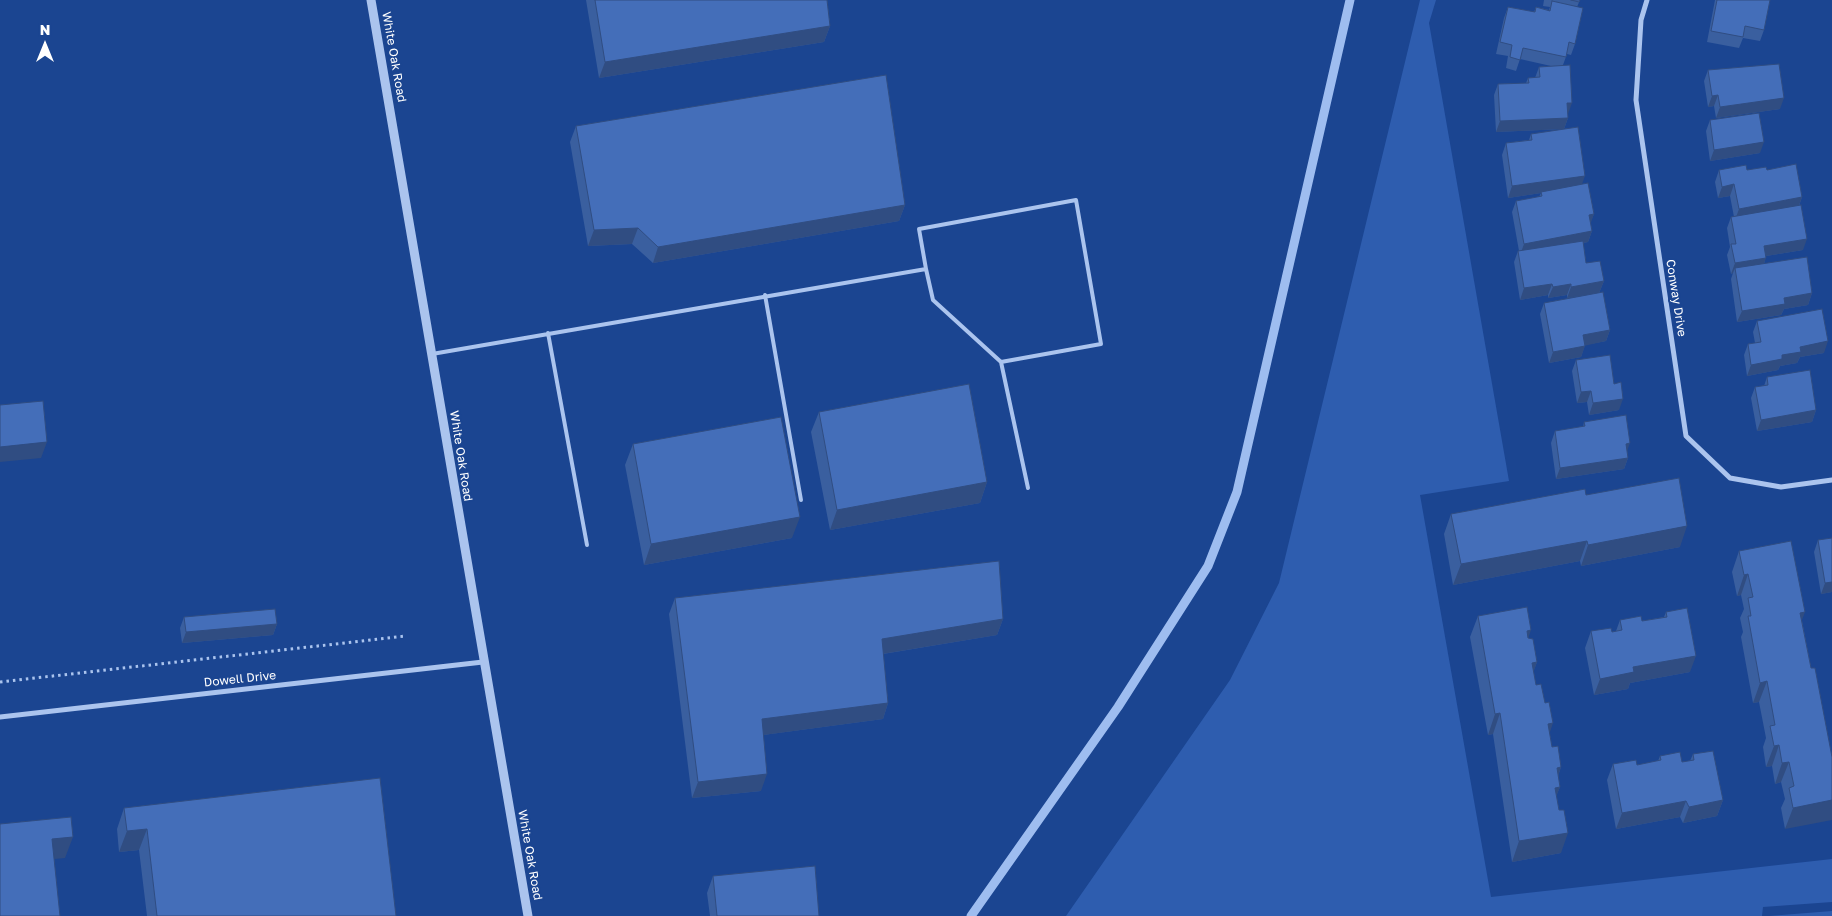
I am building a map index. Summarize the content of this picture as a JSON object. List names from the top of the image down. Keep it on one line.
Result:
{"streets":{"street":["White Oak Road","Conway Drive","Dowell Drive"]},"crossings":[["White Oak Road","Dowell Drive"]],"north":"top"}
